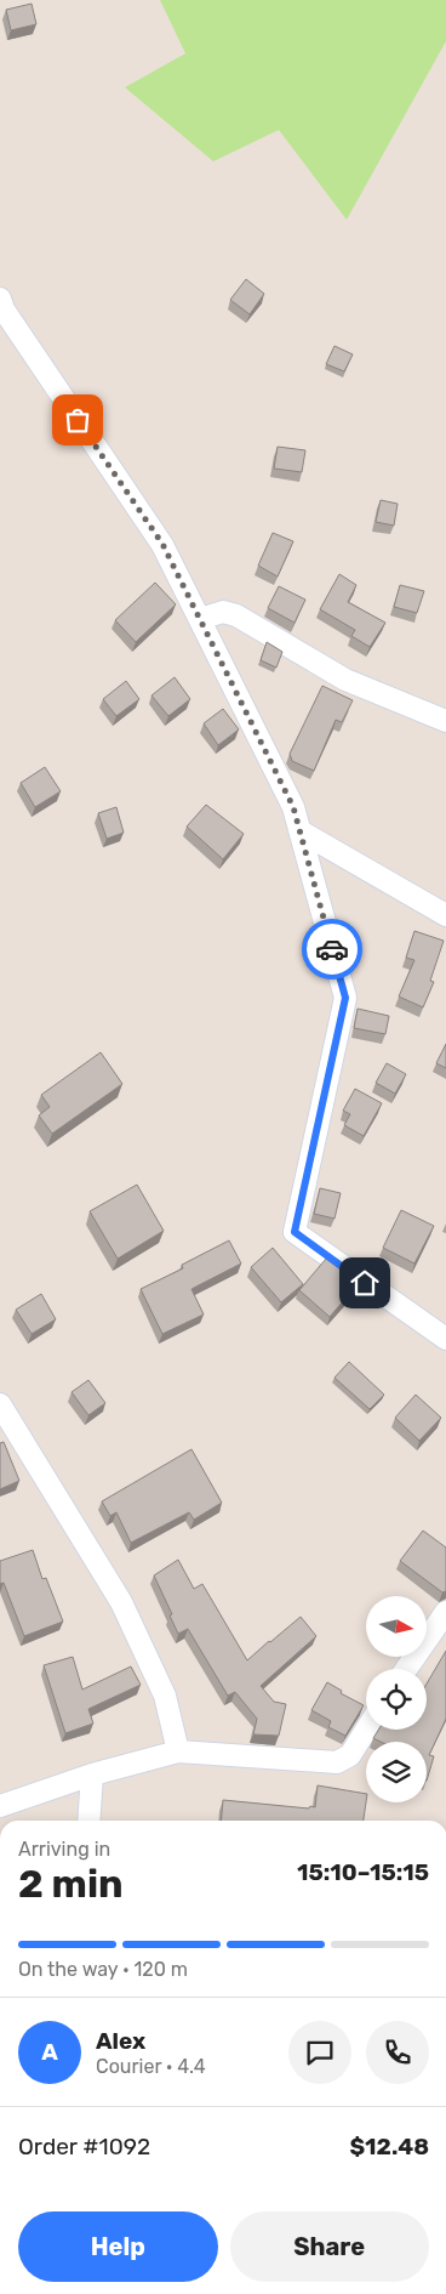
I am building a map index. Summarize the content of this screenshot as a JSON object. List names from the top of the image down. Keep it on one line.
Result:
{"north":"right","page":{"heading":["2 min","Arriving in","15:10–15:15"],"panel":["Alex","Courier · 4.4","Order #1092","$12.48"],"bar":"On the way · 120 m","round":"A","buttons":["Help","Share"]}}
